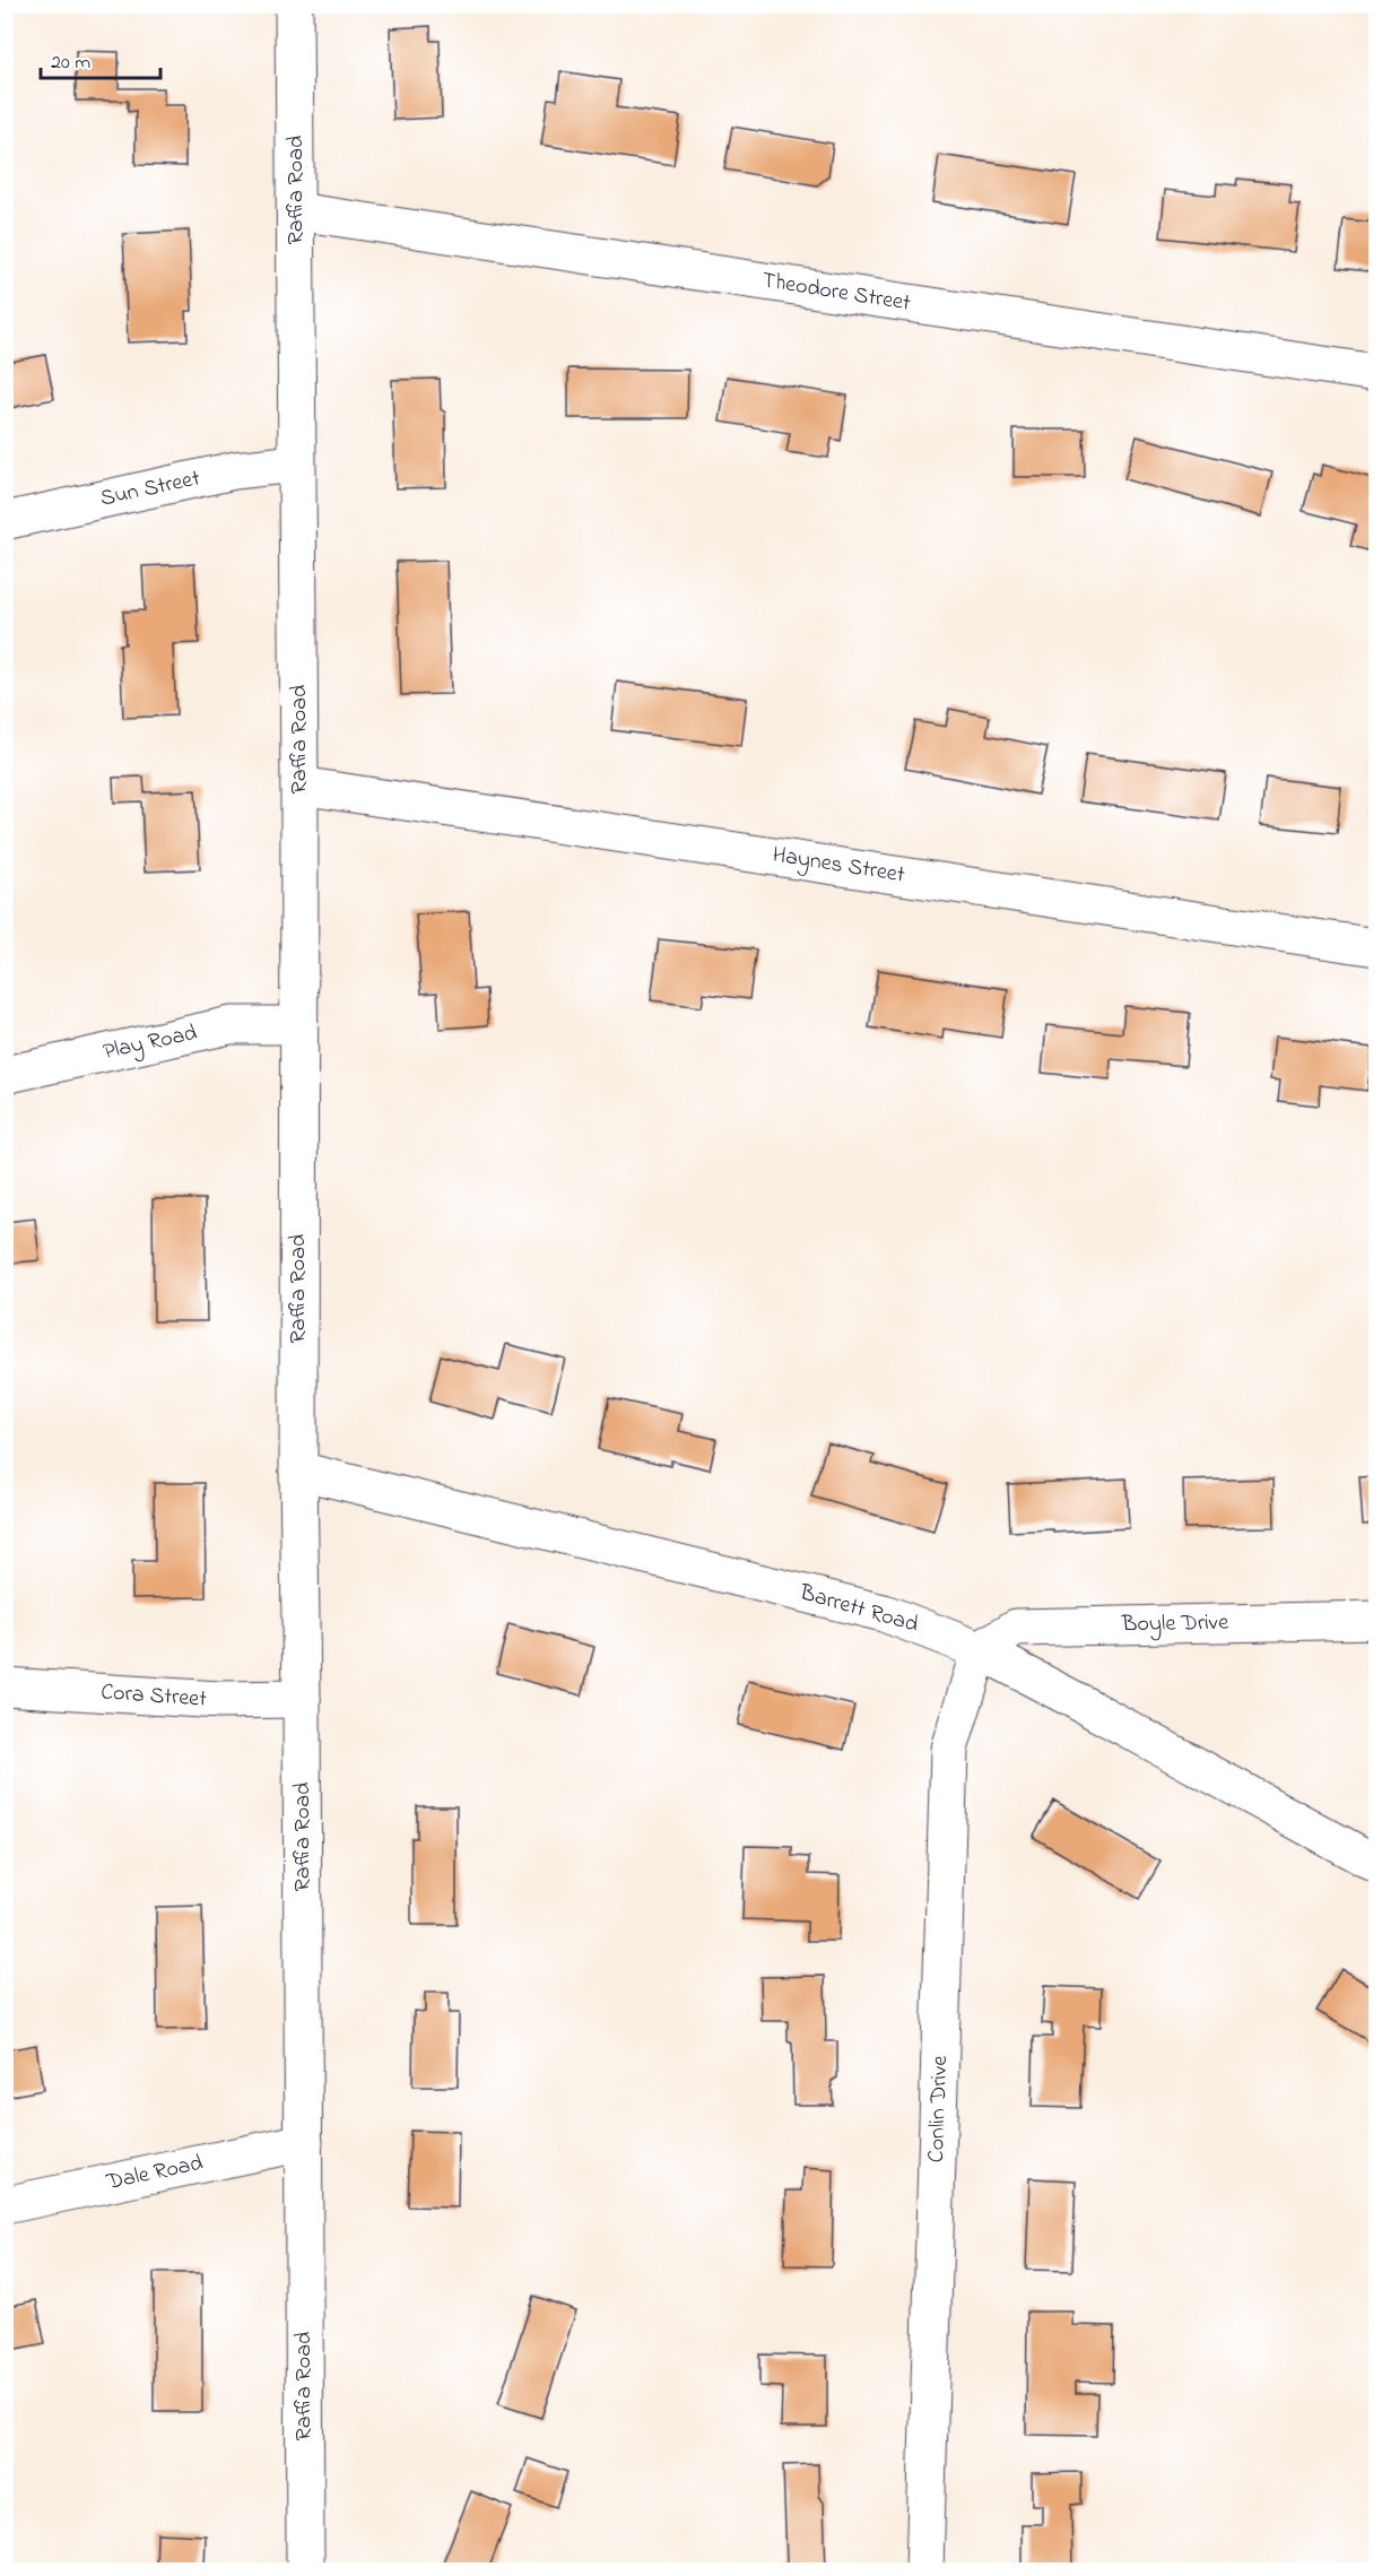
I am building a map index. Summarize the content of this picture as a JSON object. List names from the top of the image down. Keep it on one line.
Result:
{"streets":{"street":["Raffia Road","Theodore Street","Sun Street","Haynes Street","Play Road","Barrett Road","Boyle Drive","Cora Street","Conlin Drive","Dale Road"]},"crossings":[["Raffia Road","Theodore Street"],["Raffia Road","Sun Street"],["Raffia Road","Haynes Street"],["Raffia Road","Play Road"],["Raffia Road","Barrett Road"],["Raffia Road","Cora Street"],["Raffia Road","Dale Road"],["Barrett Road","Boyle Drive"],["Barrett Road","Conlin Drive"],["Boyle Drive","Conlin Drive"]],"scale_bar":"20 m"}
